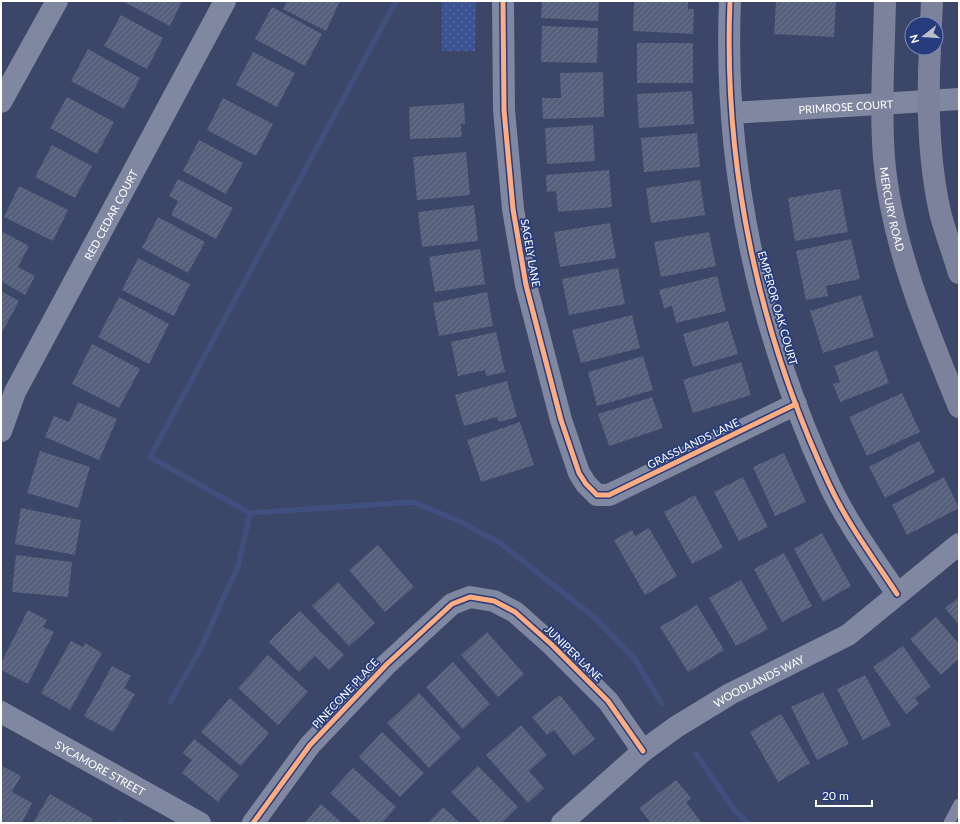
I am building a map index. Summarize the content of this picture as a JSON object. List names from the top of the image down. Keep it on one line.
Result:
{"streets":{"main road":["MERCURY ROAD"],"street":["PRIMROSE COURT","RED CEDAR COURT","SAGELY LANE","EMPEROR OAK COURT","GRASSLANDS LANE","JUNIPER LANE","WOODLANDS WAY","PINECONE PLACE","SYCAMORE STREET"]},"crossings":[["PRIMROSE COURT","MERCURY ROAD"],["PRIMROSE COURT","EMPEROR OAK COURT"],["SAGELY LANE","GRASSLANDS LANE"],["EMPEROR OAK COURT","GRASSLANDS LANE"],["EMPEROR OAK COURT","WOODLANDS WAY"],["JUNIPER LANE","WOODLANDS WAY"],["JUNIPER LANE","PINECONE PLACE"]],"scale_bar":"20 m","north":"left"}
